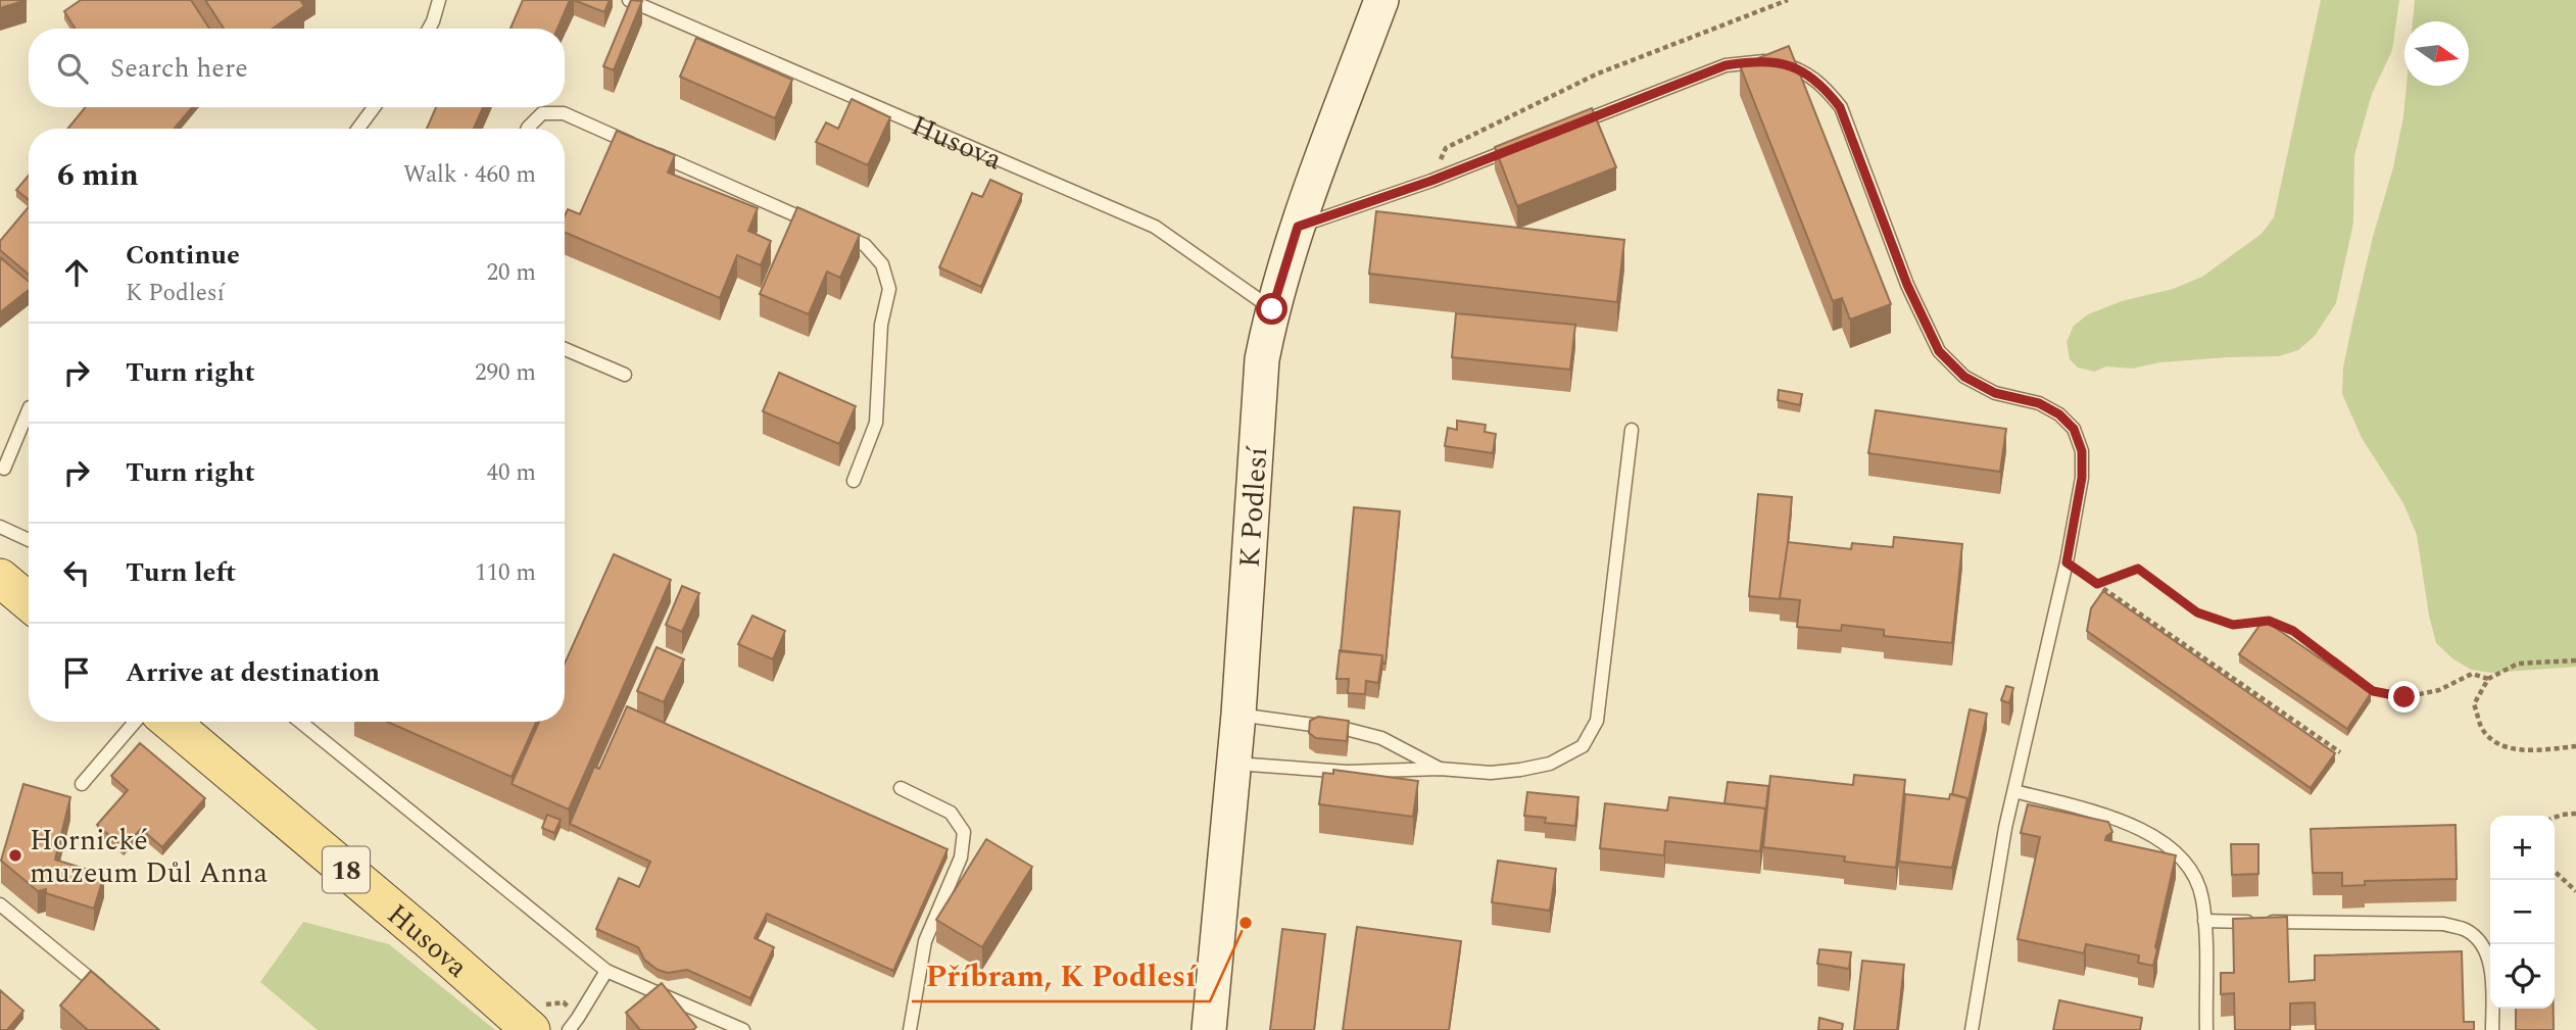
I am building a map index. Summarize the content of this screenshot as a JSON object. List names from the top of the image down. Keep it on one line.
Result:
{"streets":{"main road":["Husova","18"],"street":["K Podlesí"]},"crossings":[["Husova","K Podlesí"]],"places":["Hornické muzeum Důl Anna","Příbram, K Podlesí"],"north":"right","page":{"search":"Search here","heading":["6 min","Walk · 460 m"],"list":[["Continue","K Podlesí","20 m"],["Turn right","290 m"],["Turn right","40 m"],["Turn left","110 m"],"Arrive at destination"],"map_buttons":["+","−"]}}
